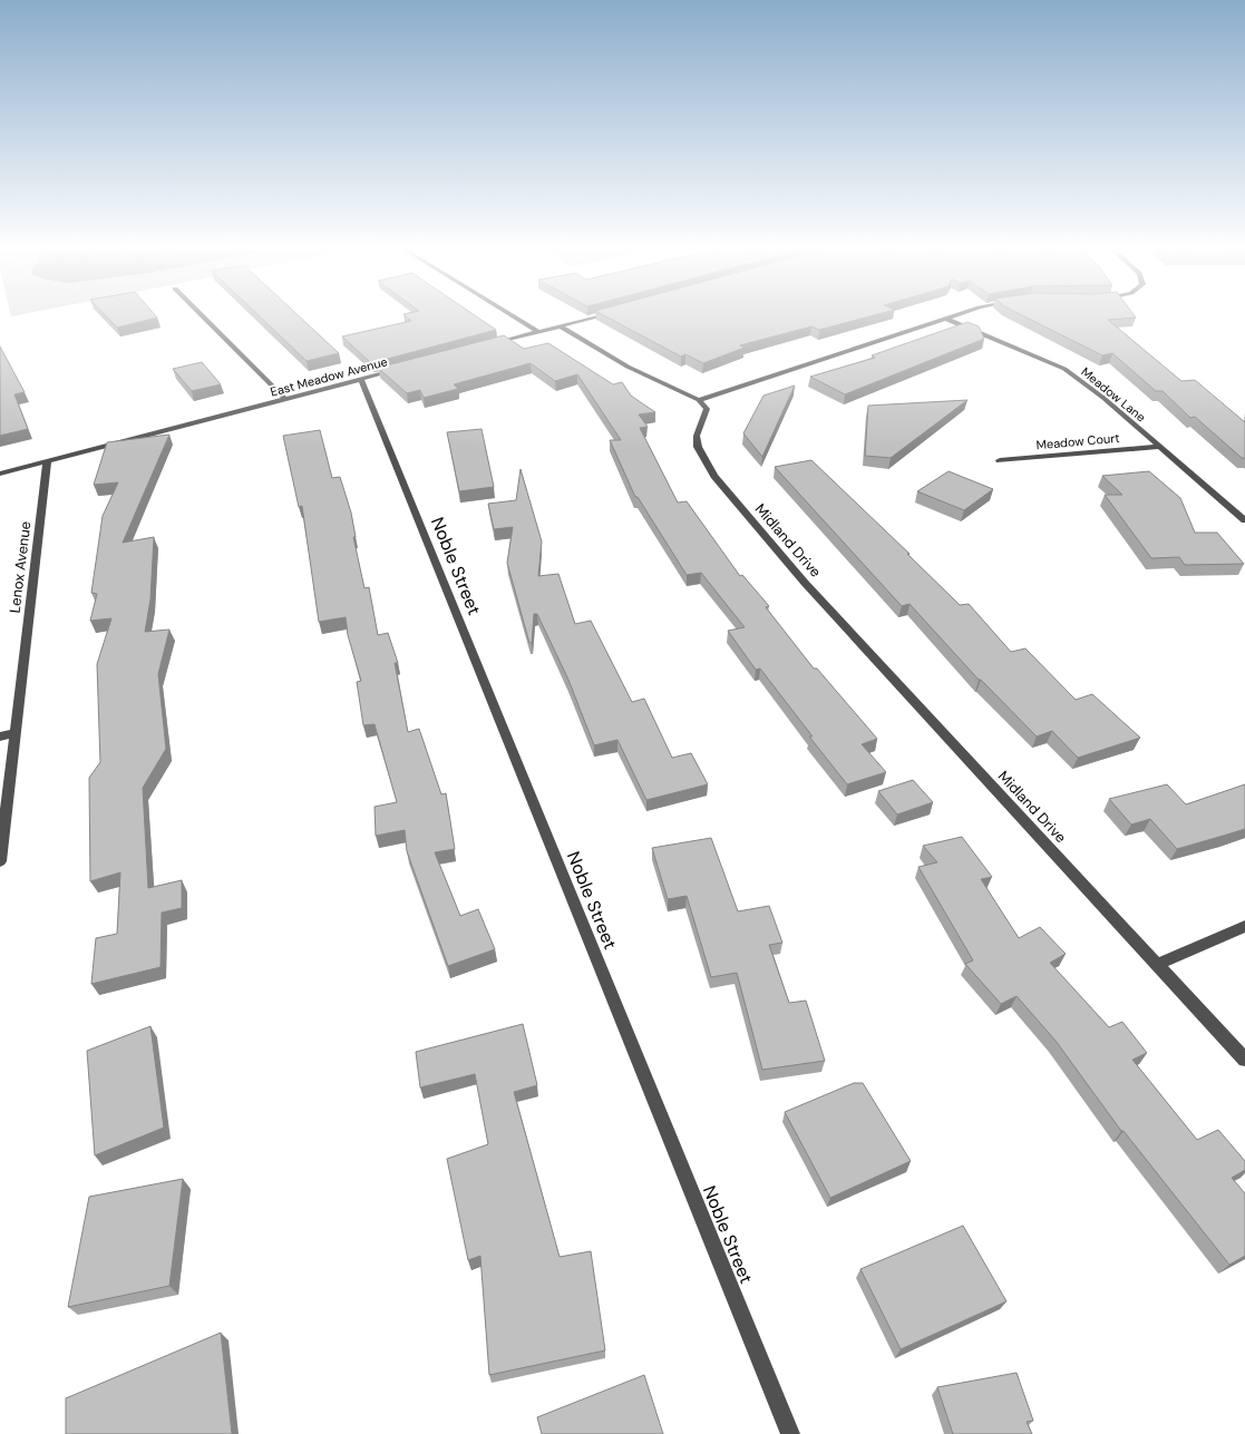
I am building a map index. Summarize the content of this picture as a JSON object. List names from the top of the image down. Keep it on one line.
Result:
{"streets":{"street":["East Meadow Avenue","Meadow Lane","Meadow Court","Midland Drive","Noble Street","Lenox Avenue"]},"crossings":[["East Meadow Avenue","Noble Street"],["East Meadow Avenue","Lenox Avenue"],["Meadow Lane","Meadow Court"]]}
